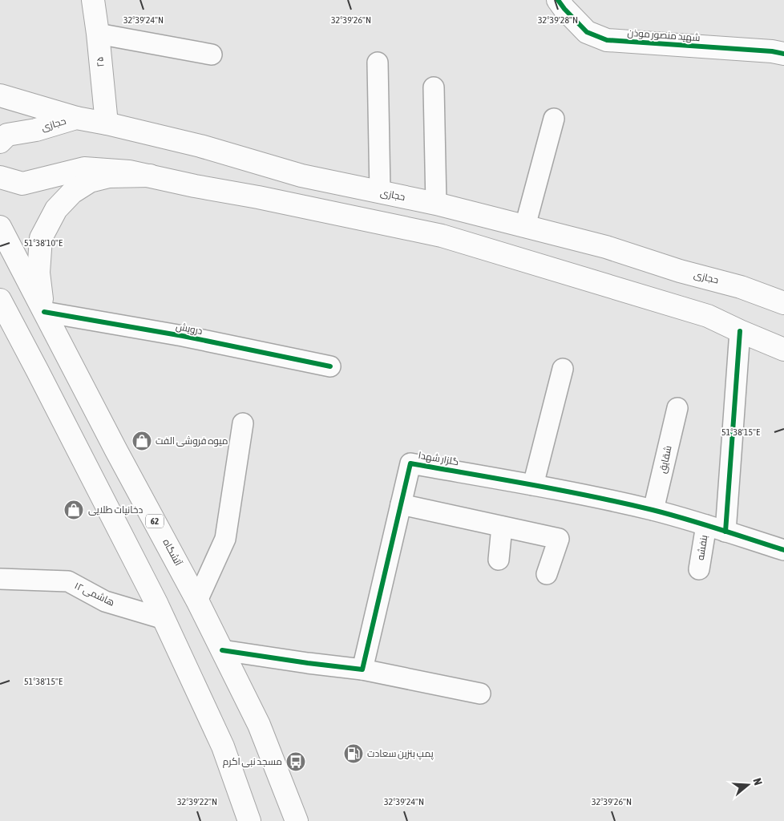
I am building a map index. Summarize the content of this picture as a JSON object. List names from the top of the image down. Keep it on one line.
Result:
{"streets":{"main road":["شهید منصور موذن","۲۵","حجازی","62","آتشگاه"],"street":["درویش","گلزار شهدا","شقایق","بنفشه","۱۲ هاشمی"]},"crossings":[["۲۵","حجازی"],["درویش","آتشگاه"],["گلزار شهدا","شقایق"],["گلزار شهدا","بنفشه"]],"places":{"shop":["میوه فروشی الفت","دخانیات طلایی"],"fuel station":["پمپ بنزین سعادت"],"bus stop":["مسجد نبی اکرم"]},"north":"right","coordinates":["32°39'24\"N","32°39'26\"N","32°39'28\"N","51°38'10\"E","51°38'15\"E","32°39'22\"N"]}
